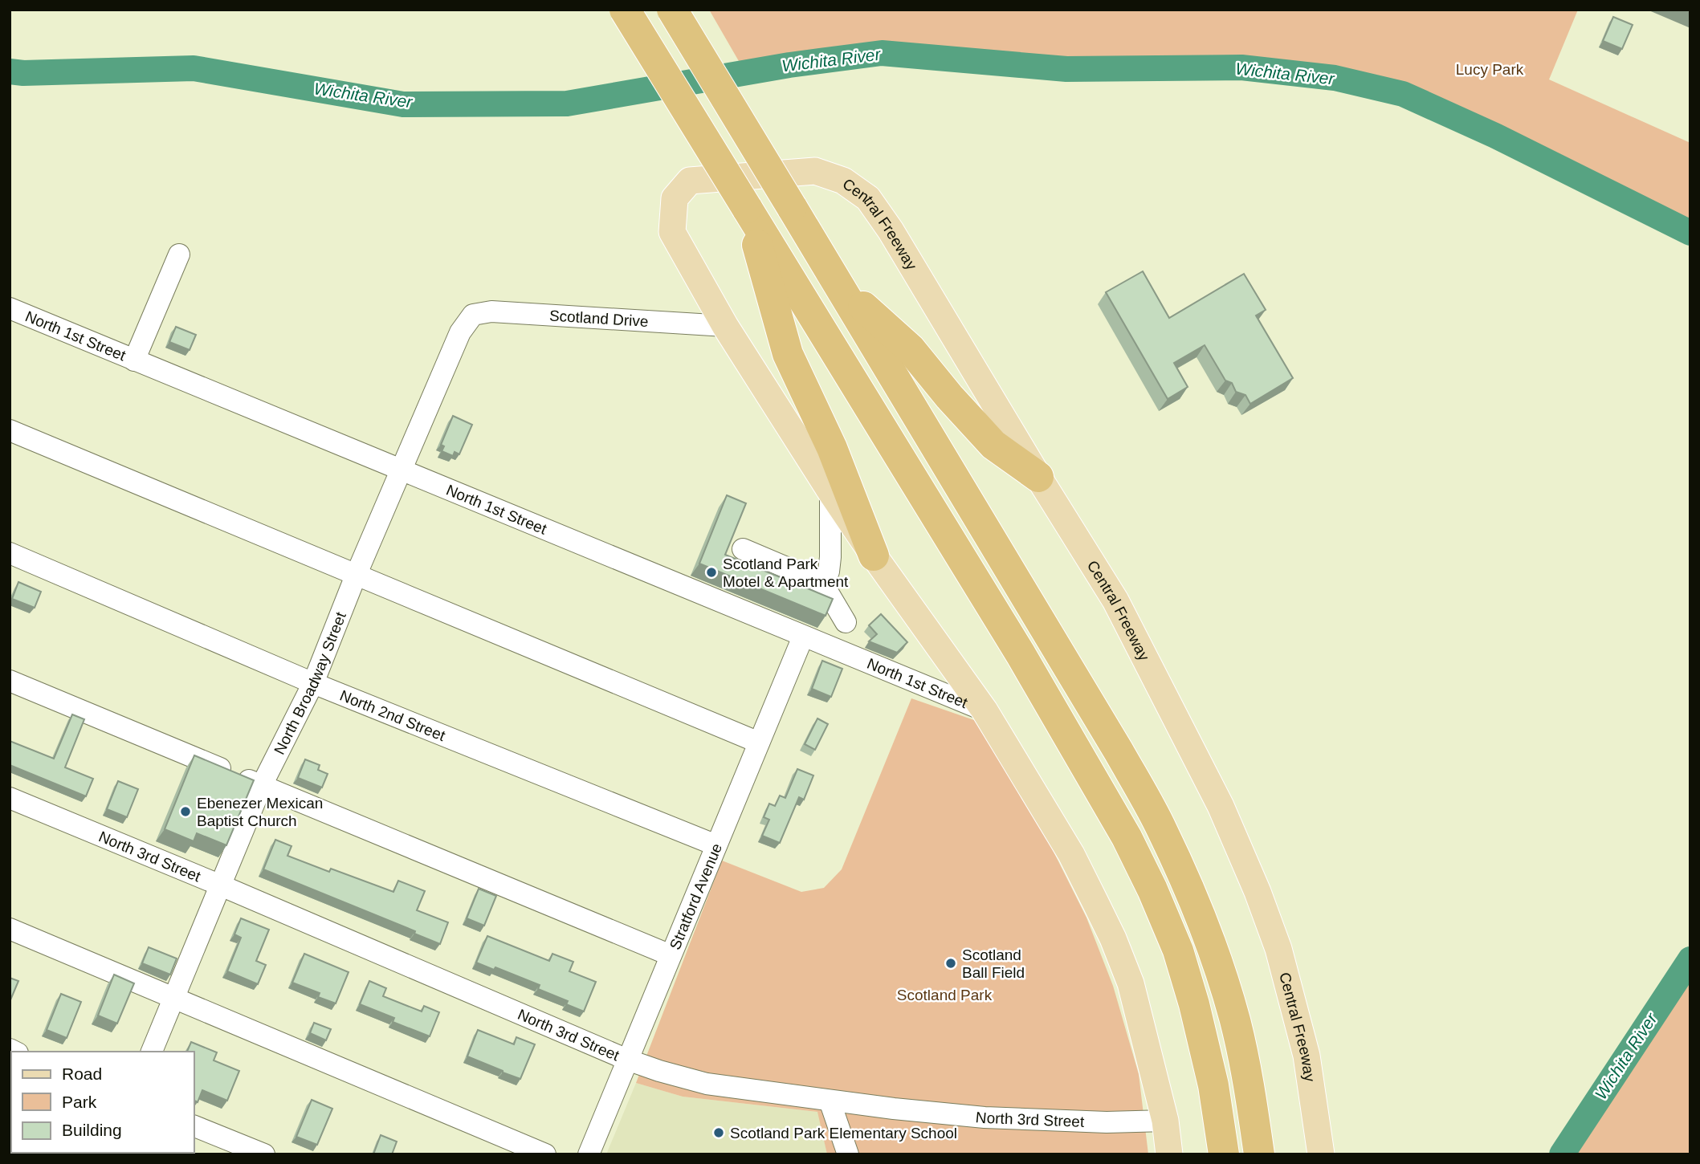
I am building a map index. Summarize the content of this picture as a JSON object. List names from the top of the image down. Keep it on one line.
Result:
{"streets":{"main road":["Central Freeway"],"street":["Scotland Drive","North 1st Street","North Broadway Street","North 2nd Street","North 3rd Street","Stratford Avenue"]},"crossings":[["Central Freeway","Scotland Drive"],["Central Freeway","North 1st Street"],["Central Freeway","North 3rd Street"],["Scotland Drive","North Broadway Street"],["North 1st Street","North Broadway Street"],["North 1st Street","Stratford Avenue"],["North Broadway Street","North 2nd Street"],["North Broadway Street","North 3rd Street"],["North 2nd Street","Stratford Avenue"],["North 3rd Street","Stratford Avenue"]],"water":["Wichita River"],"parks":["Lucy Park","Scotland Park"],"places":["Scotland Park Motel & Apartment","Ebenezer Mexican Baptist Church","Scotland Ball Field","Scotland Park Elementary School"],"legend":["Road","Park","Building"]}
